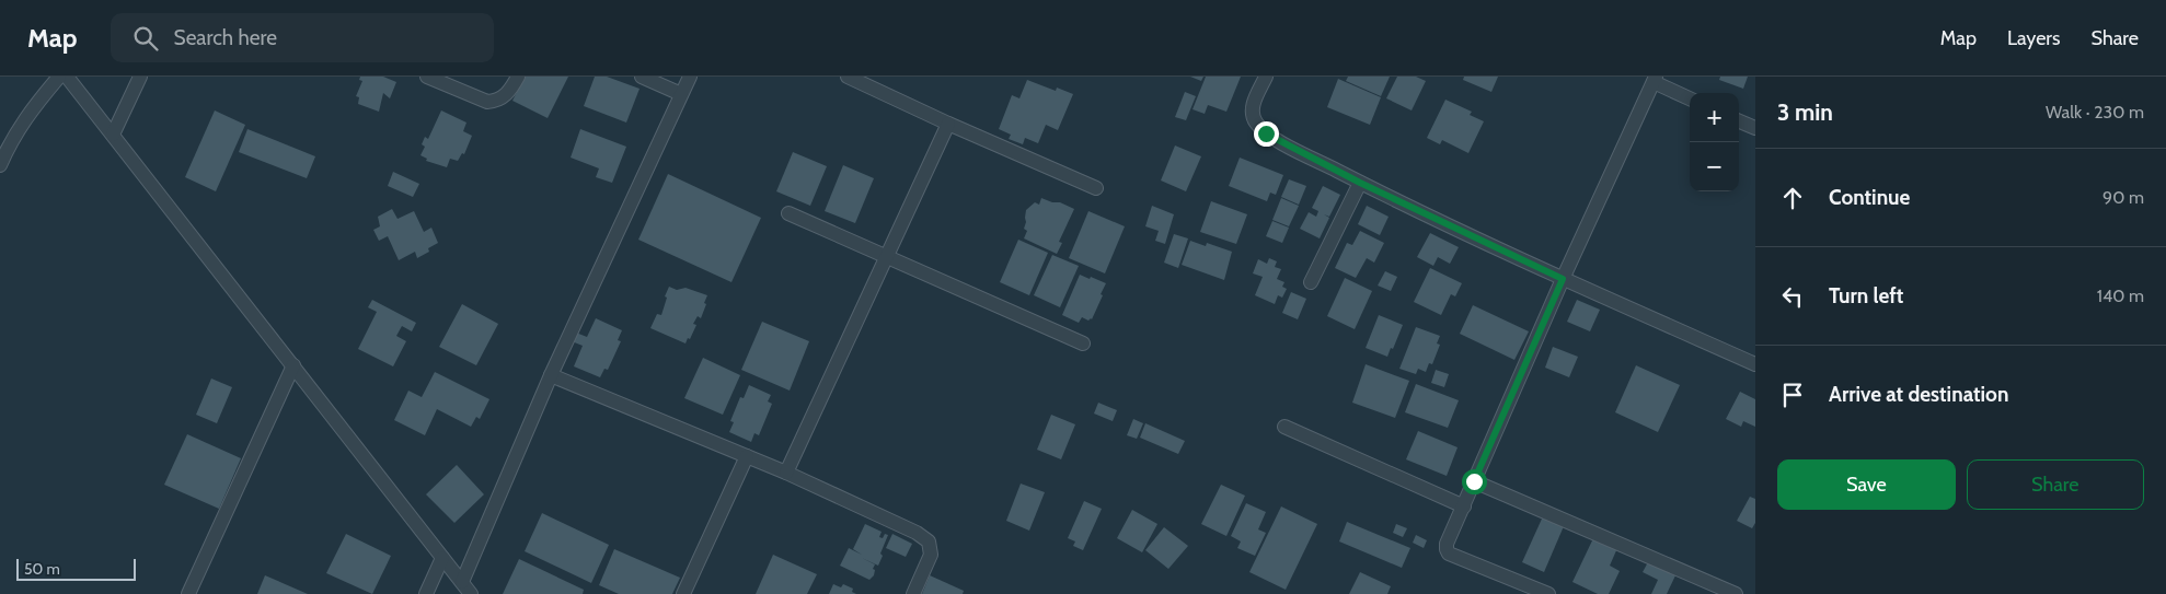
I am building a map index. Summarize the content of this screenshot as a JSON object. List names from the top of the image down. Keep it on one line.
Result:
{"scale_bar":"50 m","page":{"header":"Map","search":"Search here","nav":["Map","Layers","Share"],"heading":["3 min","Walk · 230 m"],"map_buttons":["+","−"],"list":[["Continue","90 m"],["Turn left","140 m"],"Arrive at destination"],"buttons":["Save","Share"],"scale":"50 m"}}
